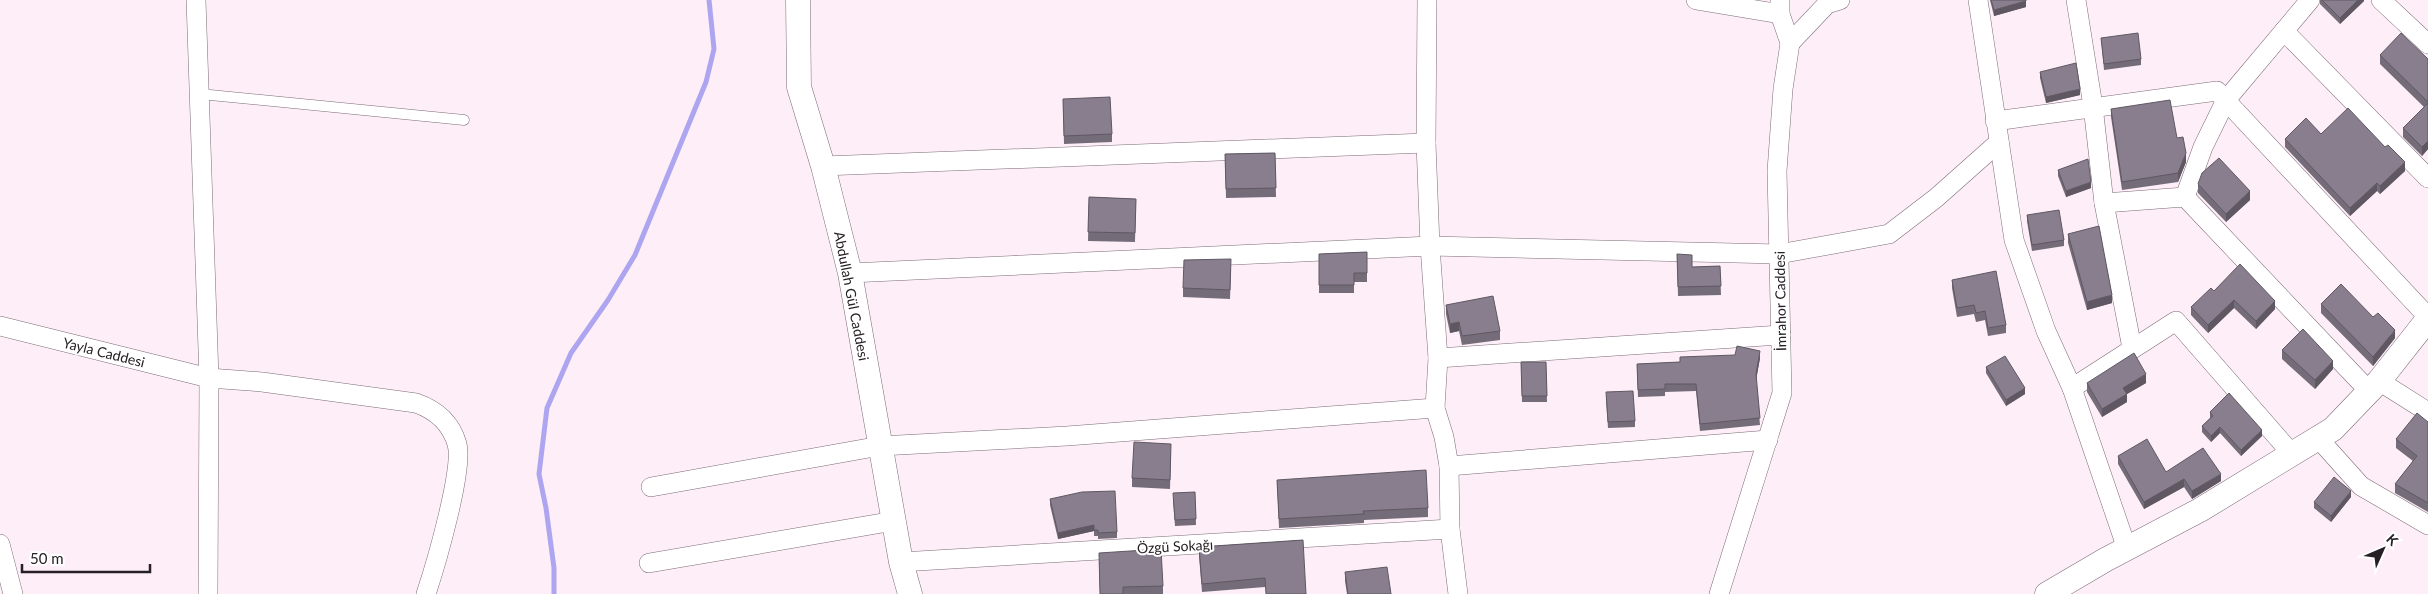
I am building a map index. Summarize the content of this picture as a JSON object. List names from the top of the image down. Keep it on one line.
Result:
{"streets":{"street":["Abdullah Gül Caddesi","İmrahor Caddesi","Yayla Caddesi","Özgü Sokağı"]},"crossings":[["Abdullah Gül Caddesi","Özgü Sokağı"]],"scale_bar":"50 m","north":"top right"}
